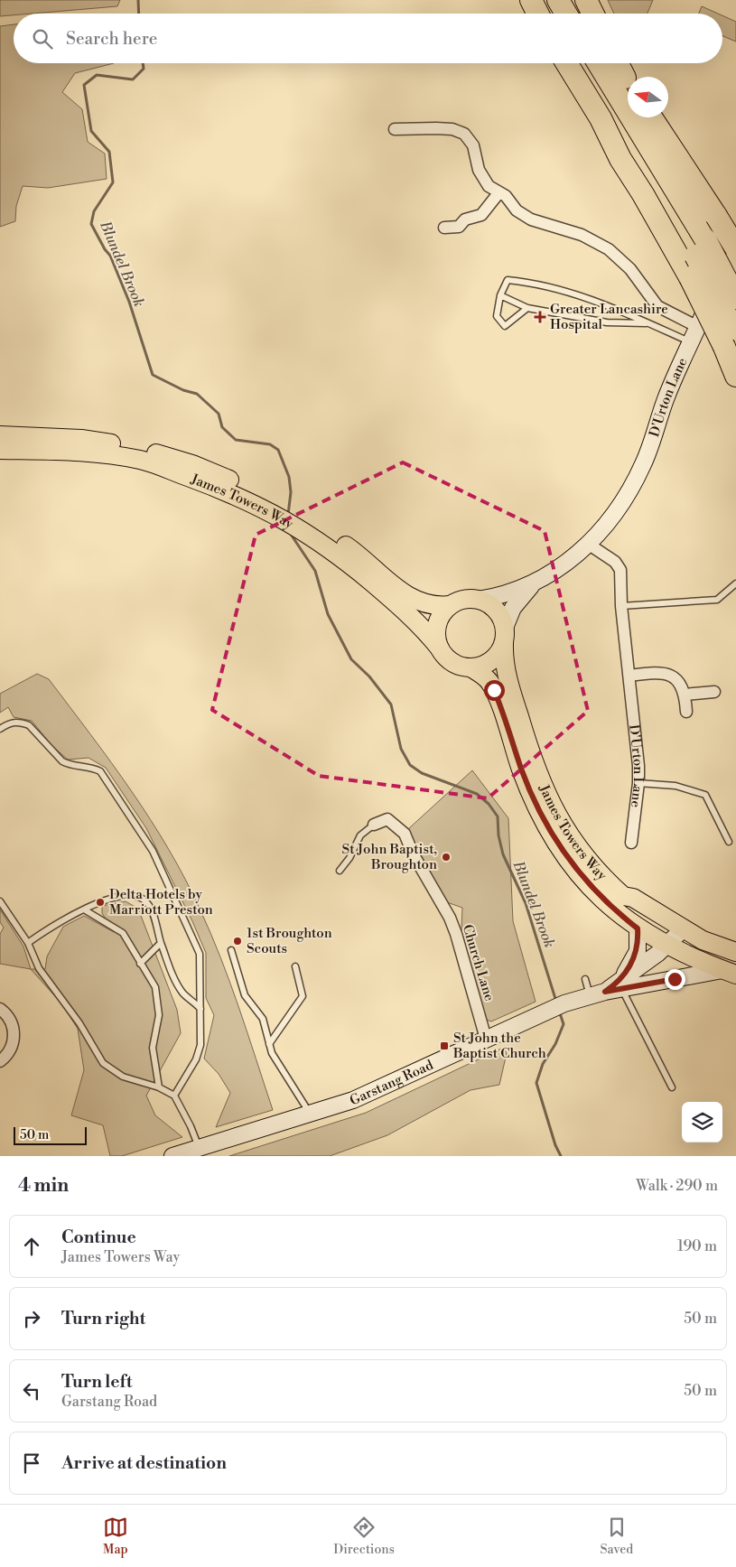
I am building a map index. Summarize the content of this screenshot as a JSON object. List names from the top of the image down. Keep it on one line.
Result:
{"streets":{"main road":["James Towers Way"],"street":["D'Urton Lane","Church Lane","Garstang Road"]},"crossings":[["D'Urton Lane","James Towers Way"],["James Towers Way","Garstang Road"],["Church Lane","Garstang Road"]],"water":["Blundel Brook"],"places":{"health":["Greater Lancashire Hospital"],"other":["St John Baptist, Broughton","Delta Hotels by Marriott Preston","1st Broughton Scouts"],"transit":["St John the Baptist Church"]},"scale_bar":"50 m","north":"left","page":{"search":"Search here","scale":"50 m","heading":["4 min","Walk · 290 m"],"list":[["Continue","James Towers Way","190 m"],["Turn right","50 m"],["Turn left","Garstang Road","50 m"],"Arrive at destination"],"nav":["Map","Directions","Saved"]}}
